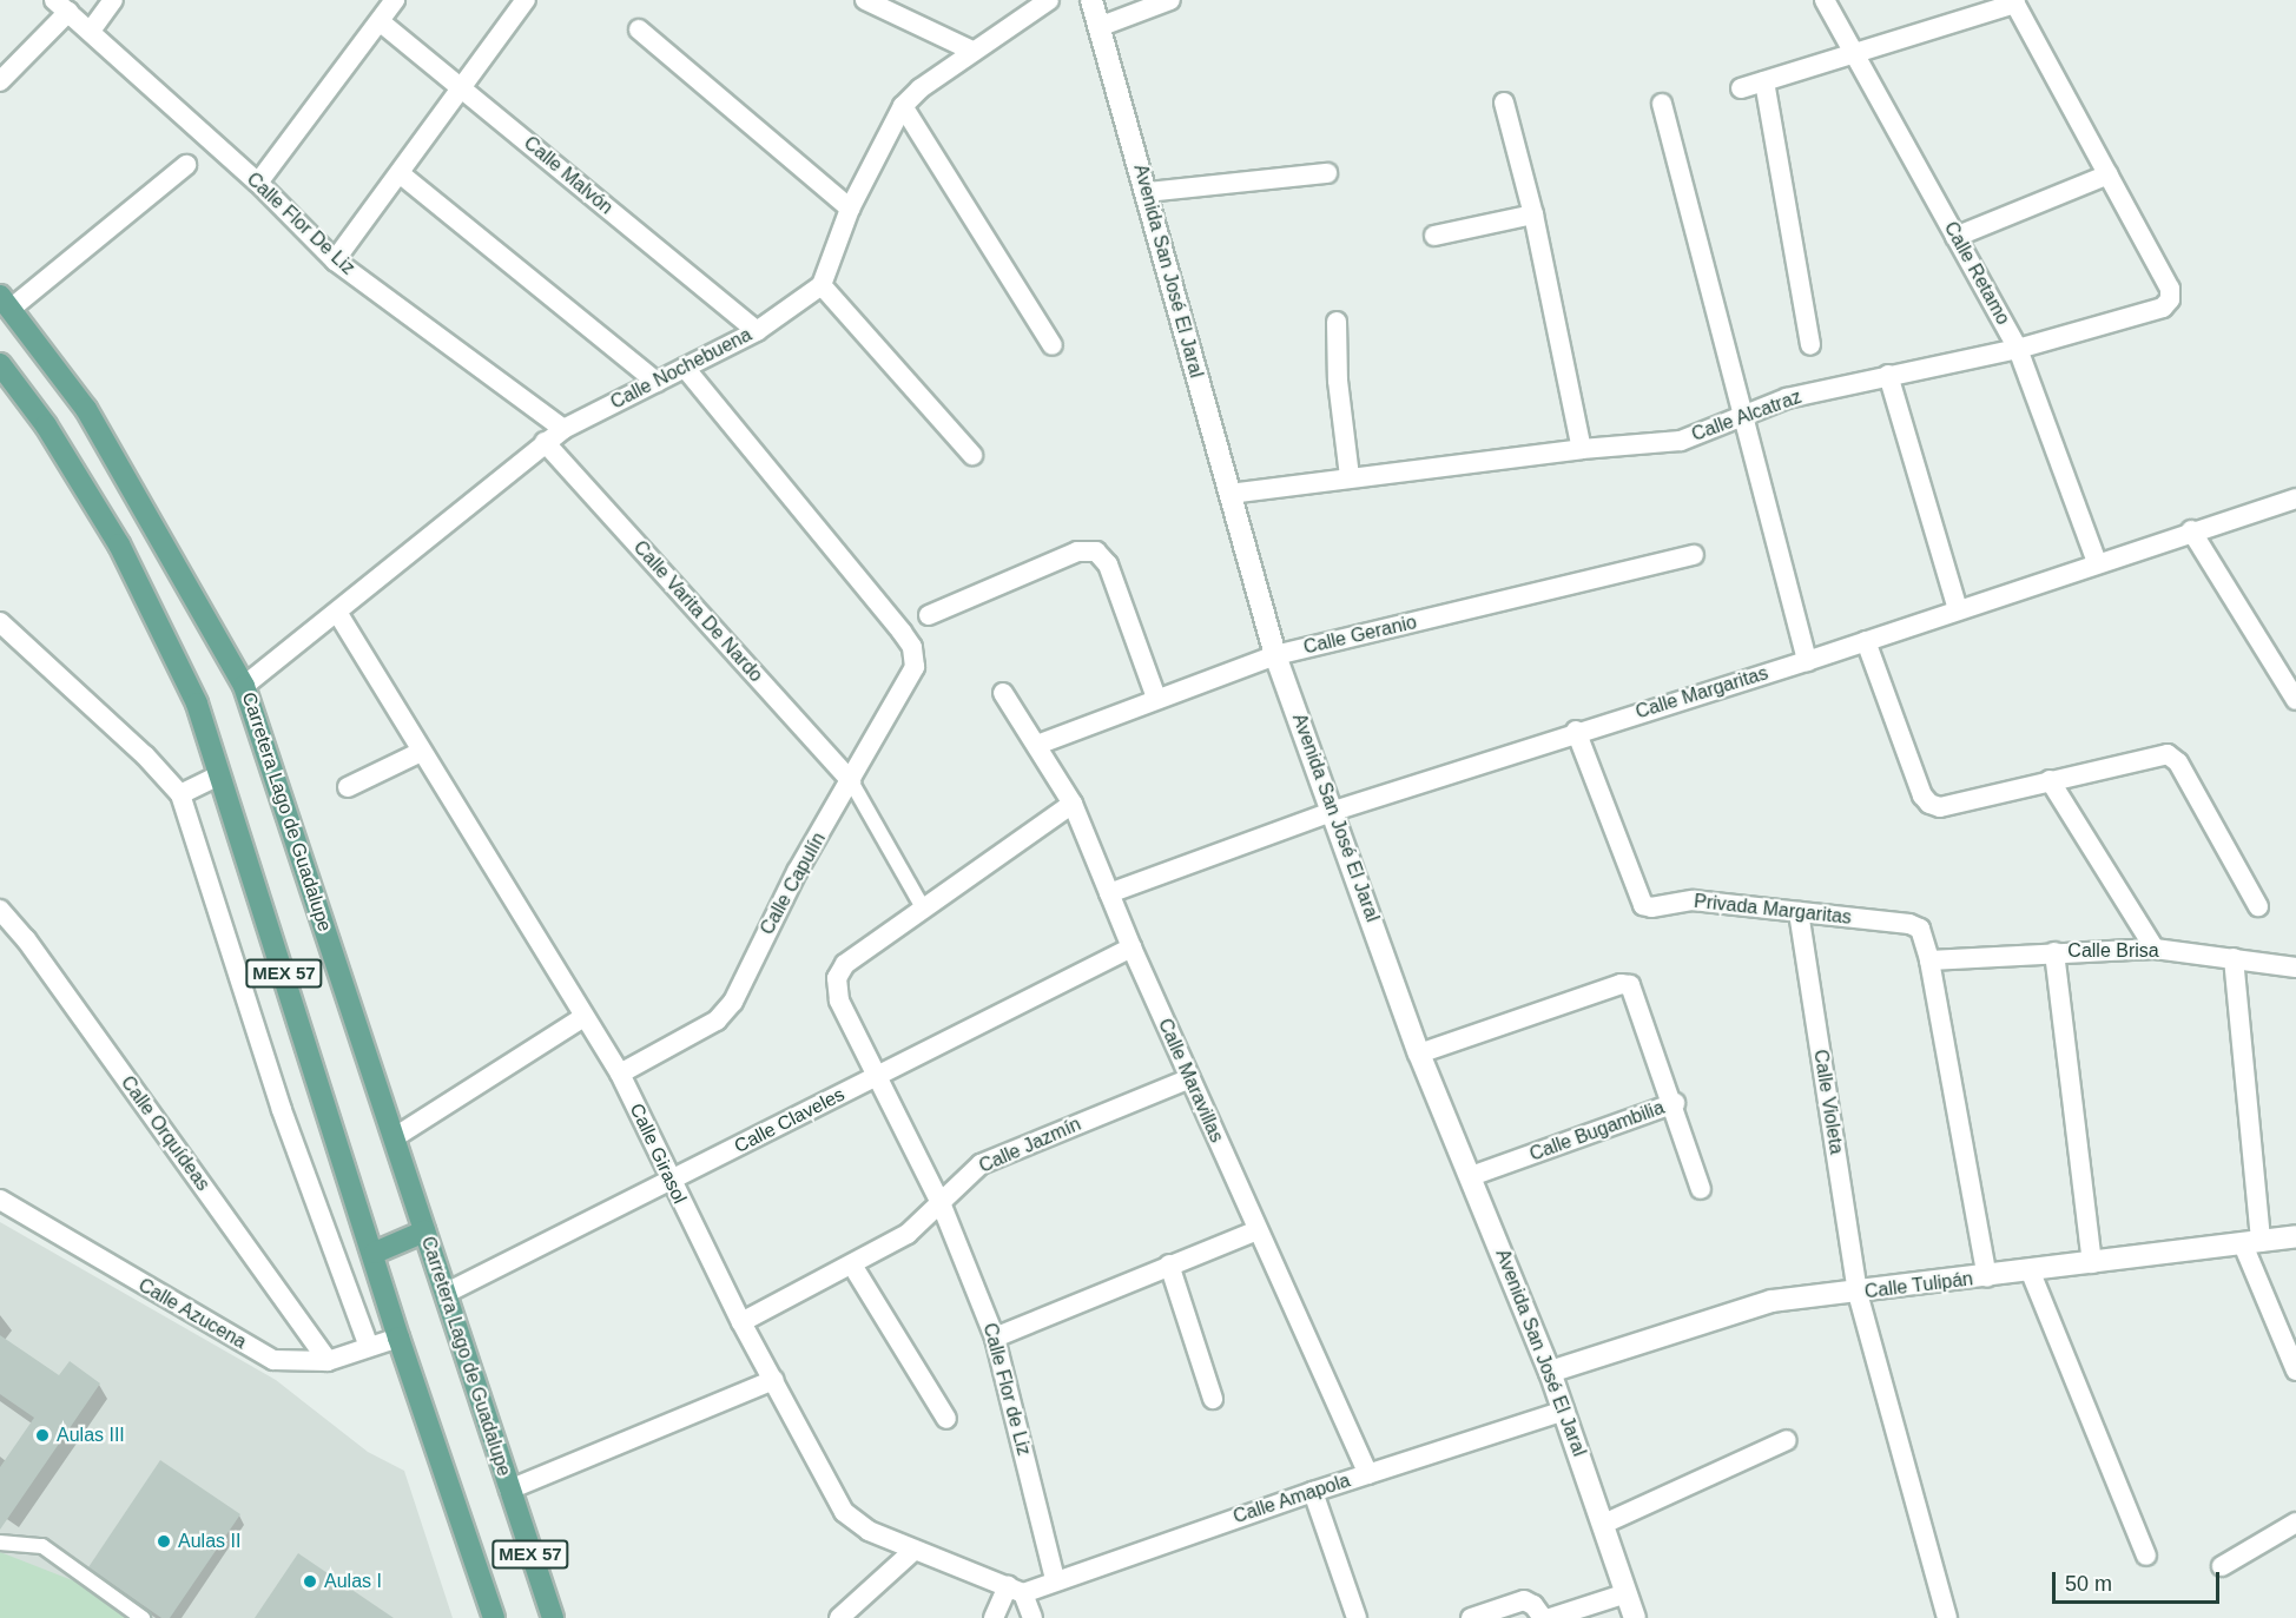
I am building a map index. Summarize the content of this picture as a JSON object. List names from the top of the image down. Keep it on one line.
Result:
{"streets":{"main road":["Carretera Lago de Guadalupe","MEX 57"],"street":["Calle Malvón","Calle Flor De Liz","Avenida San José El Jaral","Calle Retamo","Calle Nochebuena","Calle Alcatraz","Calle Varita De Nardo","Calle Geranio","Calle Margaritas","Calle Capulín","Privada Margaritas","Calle Brisa","Calle Maravillas","Calle Violeta","Calle Claveles","Calle Bugambilia","Calle Orquídeas","Calle Jazmín","Calle Girasol","Calle Tulipán","Calle Azucena","Calle Flor de Liz","Calle Amapola"]},"crossings":[["Calle Malvón","Calle Nochebuena"],["Calle Flor De Liz","Calle Nochebuena"],["Avenida San José El Jaral","Calle Alcatraz"],["Avenida San José El Jaral","Calle Geranio"],["Avenida San José El Jaral","Calle Margaritas"],["Avenida San José El Jaral","Calle Bugambilia"],["Avenida San José El Jaral","Calle Tulipán"],["Avenida San José El Jaral","Calle Amapola"],["Calle Retamo","Calle Alcatraz"],["Calle Retamo","Calle Margaritas"],["Calle Nochebuena","Calle Varita De Nardo"],["Calle Nochebuena","Carretera Lago de Guadalupe"],["Calle Nochebuena","Calle Capulín"],["Calle Nochebuena","Calle Girasol"],["Calle Varita De Nardo","Calle Capulín"],["Calle Geranio","Calle Maravillas"],["Calle Margaritas","Privada Margaritas"],["Calle Margaritas","Calle Maravillas"],["Carretera Lago de Guadalupe","Calle Claveles"],["Calle Capulín","Calle Girasol"],["Privada Margaritas","Calle Brisa"],["Privada Margaritas","Calle Violeta"],["MEX 57","Calle Azucena"],["Calle Maravillas","Calle Claveles"],["Calle Maravillas","Calle Jazmín"],["Calle Maravillas","Calle Amapola"],["Calle Violeta","Calle Tulipán"],["Calle Claveles","Calle Girasol"],["Calle Claveles","Calle Flor de Liz"],["Calle Orquídeas","Calle Azucena"],["Calle Jazmín","Calle Girasol"],["Calle Jazmín","Calle Flor de Liz"],["Calle Girasol","Calle Amapola"],["Calle Flor de Liz","Calle Amapola"]],"places":["Aulas III","Aulas II","Aulas I"],"scale_bar":"50 m"}
